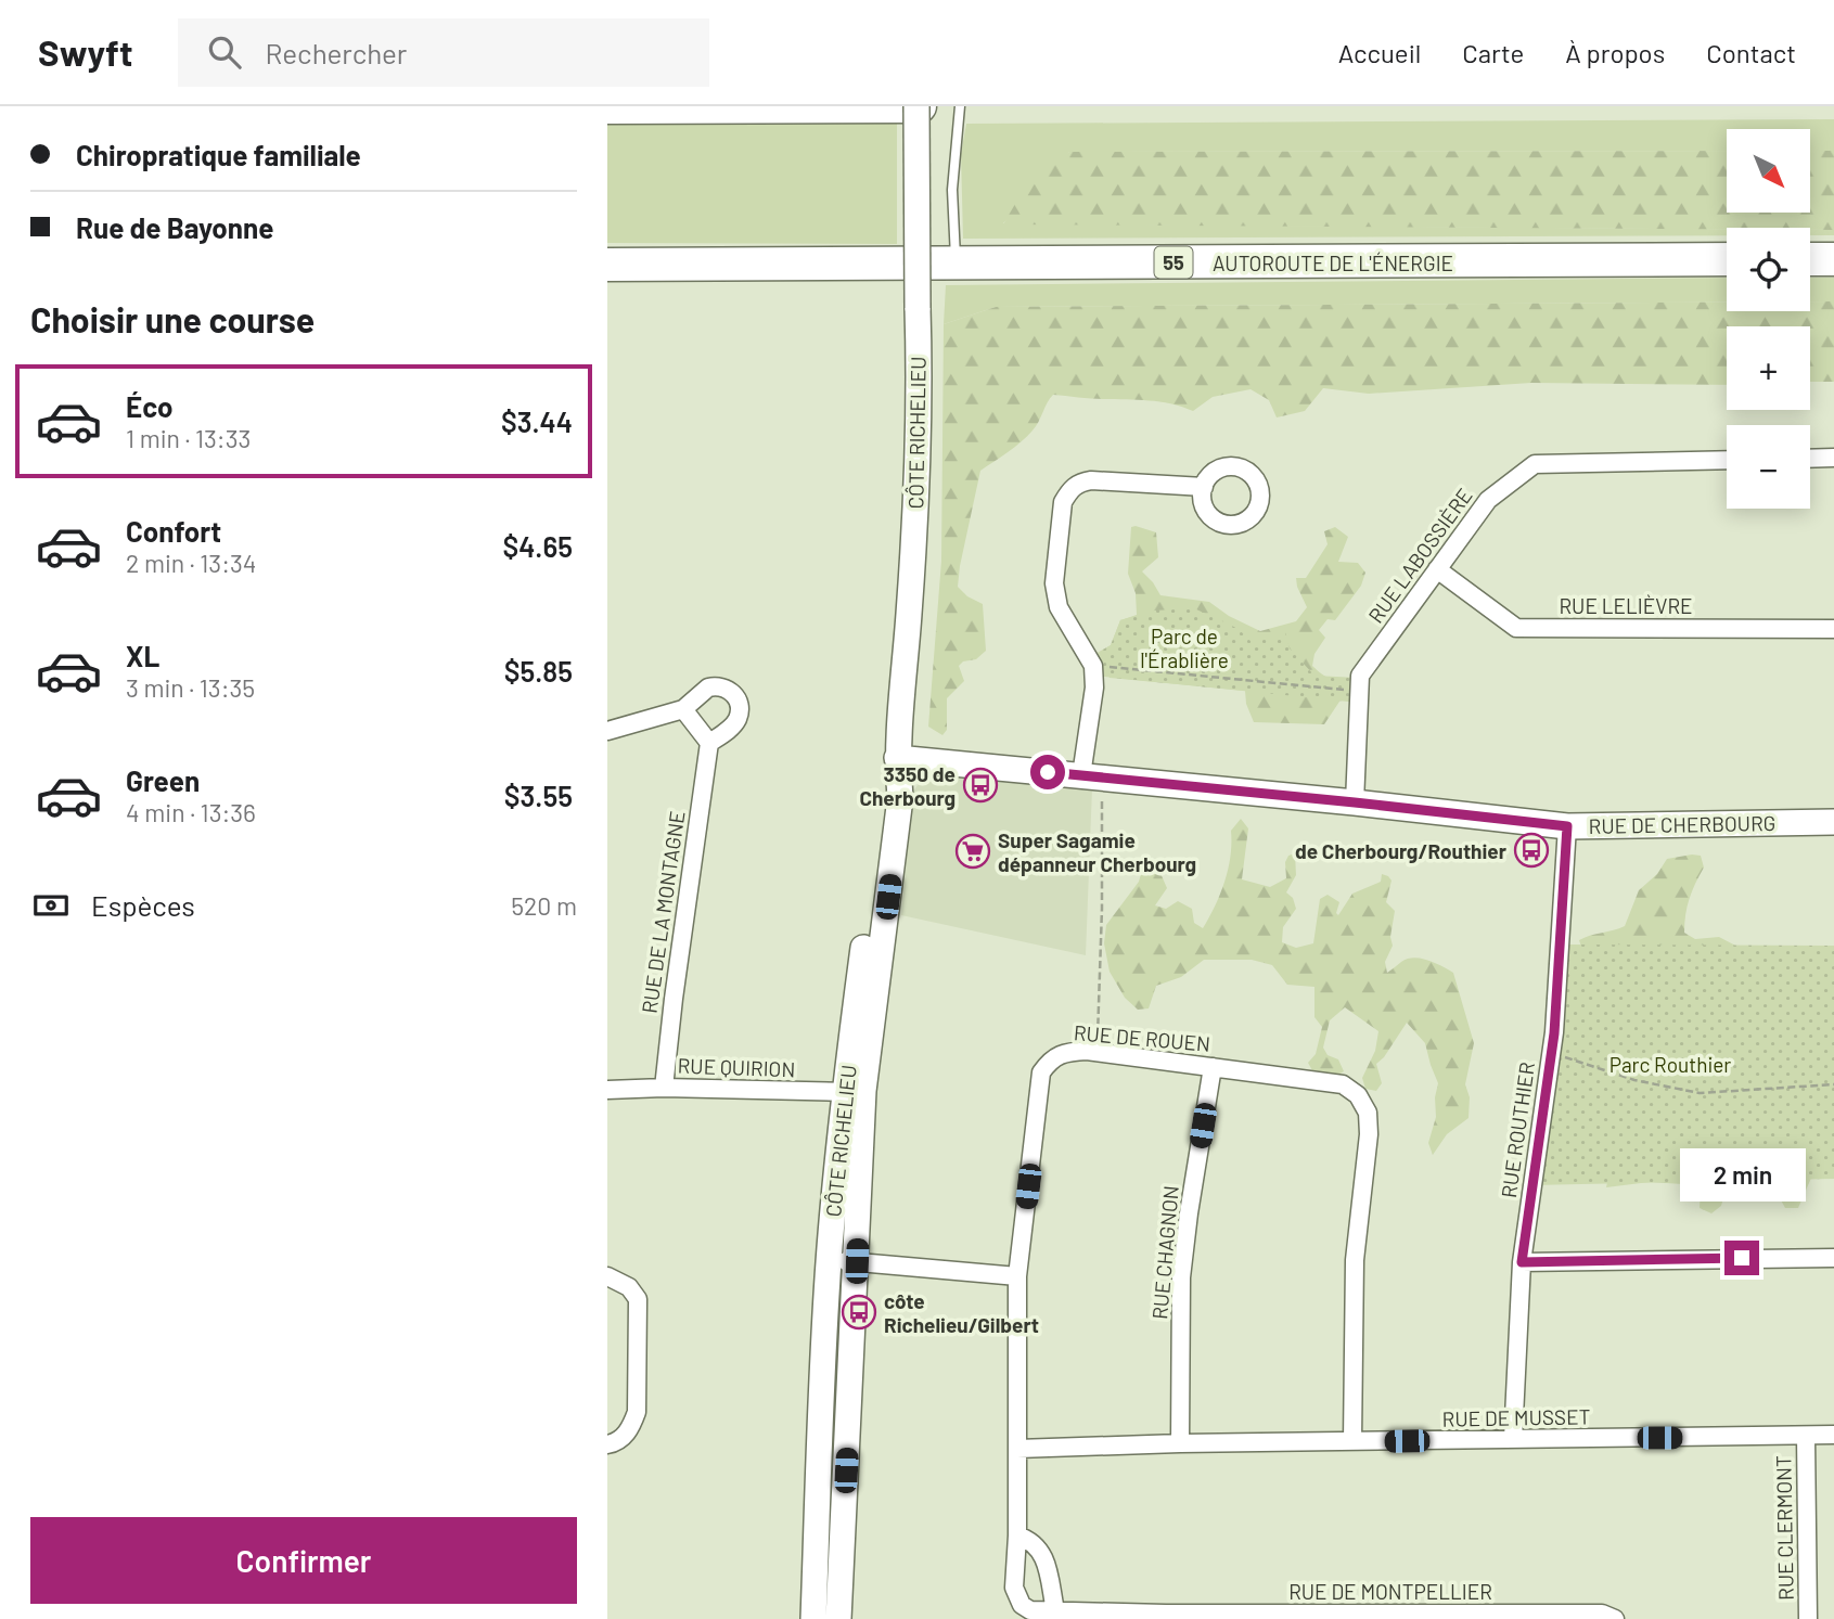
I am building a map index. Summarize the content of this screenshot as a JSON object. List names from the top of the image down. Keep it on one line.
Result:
{"streets":{"highway":["55","AUTOROUTE DE L'ÉNERGIE"],"street":["CÔTE RICHELIEU","RUE LABOSSIÈRE","RUE LELIÈVRE","RUE DE CHERBOURG","RUE DE LA MONTAGNE","RUE DE ROUEN","RUE QUIRION","RUE ROUTHIER","RUE CHAGNON","RUE DE MUSSET","RUE CLERMONT","RUE DE MONTPELLIER"]},"crossings":[["CÔTE RICHELIEU","RUE DE CHERBOURG"],["CÔTE RICHELIEU","RUE QUIRION"],["RUE LABOSSIÈRE","RUE LELIÈVRE"],["RUE LABOSSIÈRE","RUE DE CHERBOURG"],["RUE DE CHERBOURG","RUE ROUTHIER"],["RUE DE LA MONTAGNE","RUE QUIRION"],["RUE DE ROUEN","RUE CHAGNON"],["RUE DE ROUEN","RUE DE MUSSET"],["RUE DE ROUEN","RUE DE MONTPELLIER"],["RUE ROUTHIER","RUE DE MUSSET"],["RUE CHAGNON","RUE DE MUSSET"],["RUE DE MUSSET","RUE CLERMONT"]],"parks":["Parc de l'Érablière","Parc Routhier"],"places":{"bus stop":["3350 de Cherbourg","de Cherbourg/Routhier","côte Richelieu/Gilbert"],"supermarket":["Super Sagamie dépanneur Cherbourg"]},"north":"bottom right","page":{"header":"Swyft","search":"Rechercher","nav":["Accueil","Carte","À propos","Contact"],"banner":["Chiropratique familiale","Rue de Bayonne"],"map_buttons":["+","−"],"heading":"Choisir une course","list":[{"name":"Éco","note":"1 min · 13:33","value":"$3.44"},{"name":"Confort","note":"2 min · 13:34","value":"$4.65"},{"name":"XL","note":"3 min · 13:35","value":"$5.85"},{"name":"Green","note":"4 min · 13:36","value":"$3.55"}],"pay":["Espèces","520 m"],"bubble":"2 min","buttons":"Confirmer"}}
